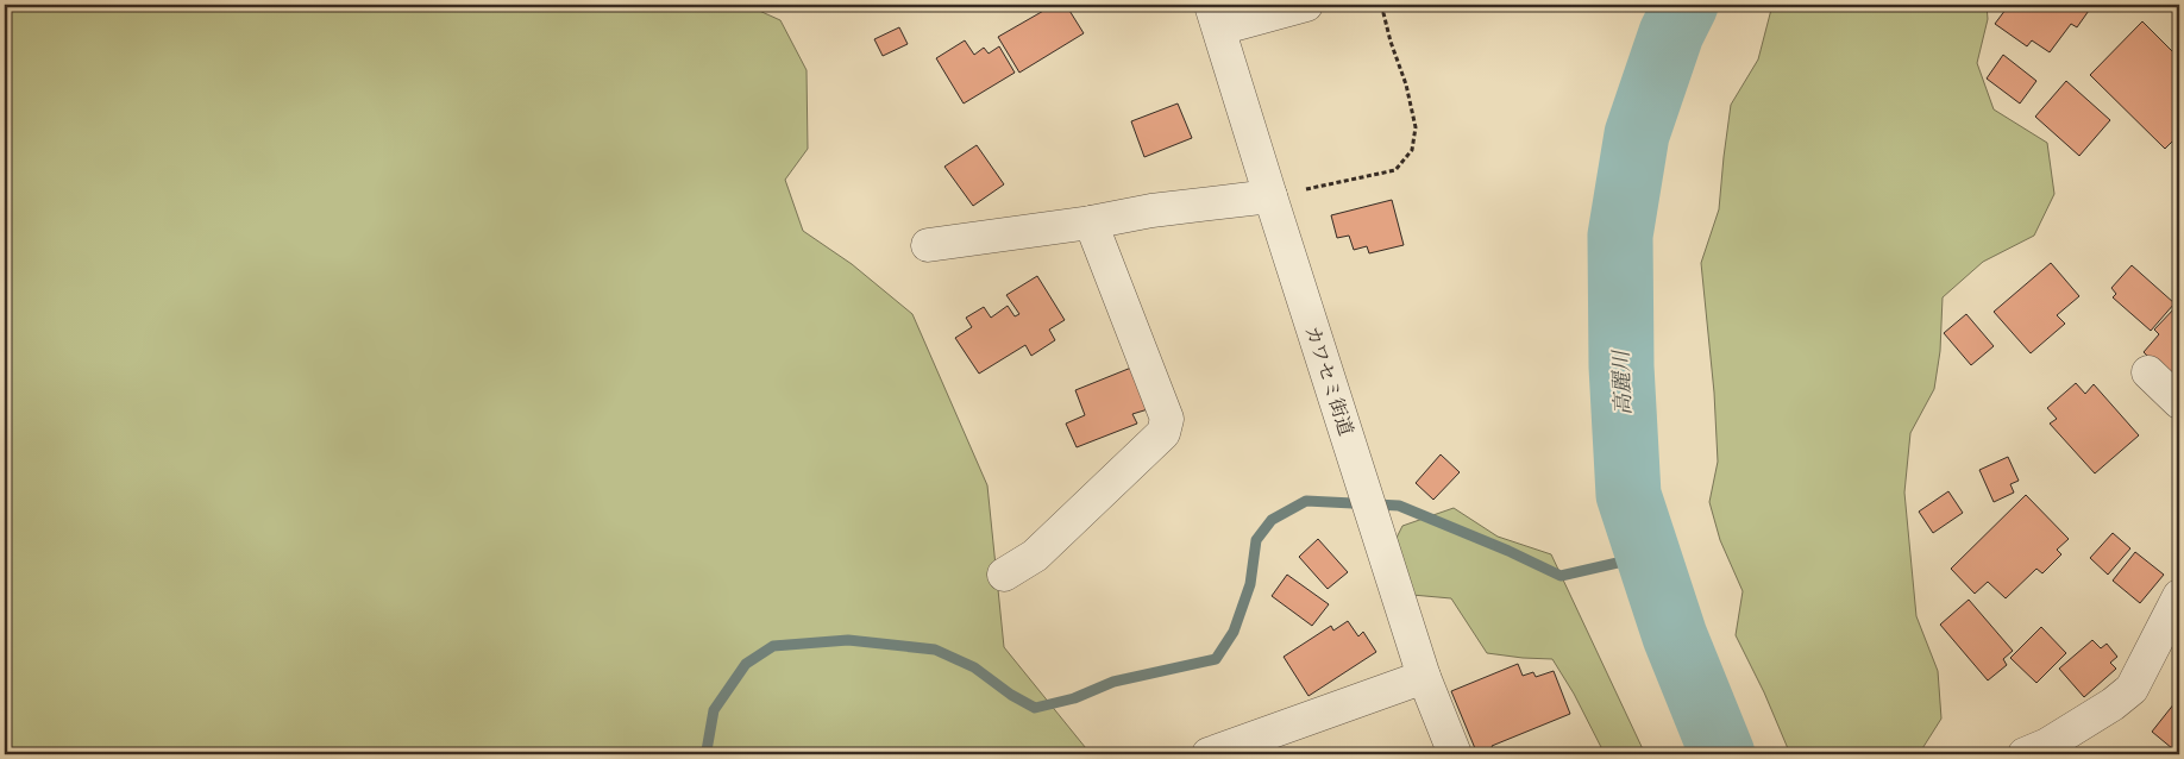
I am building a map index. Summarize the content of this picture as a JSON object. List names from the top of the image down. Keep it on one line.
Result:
{"streets":{"street":["カワセミ街道"]},"water":["高麗川"]}
